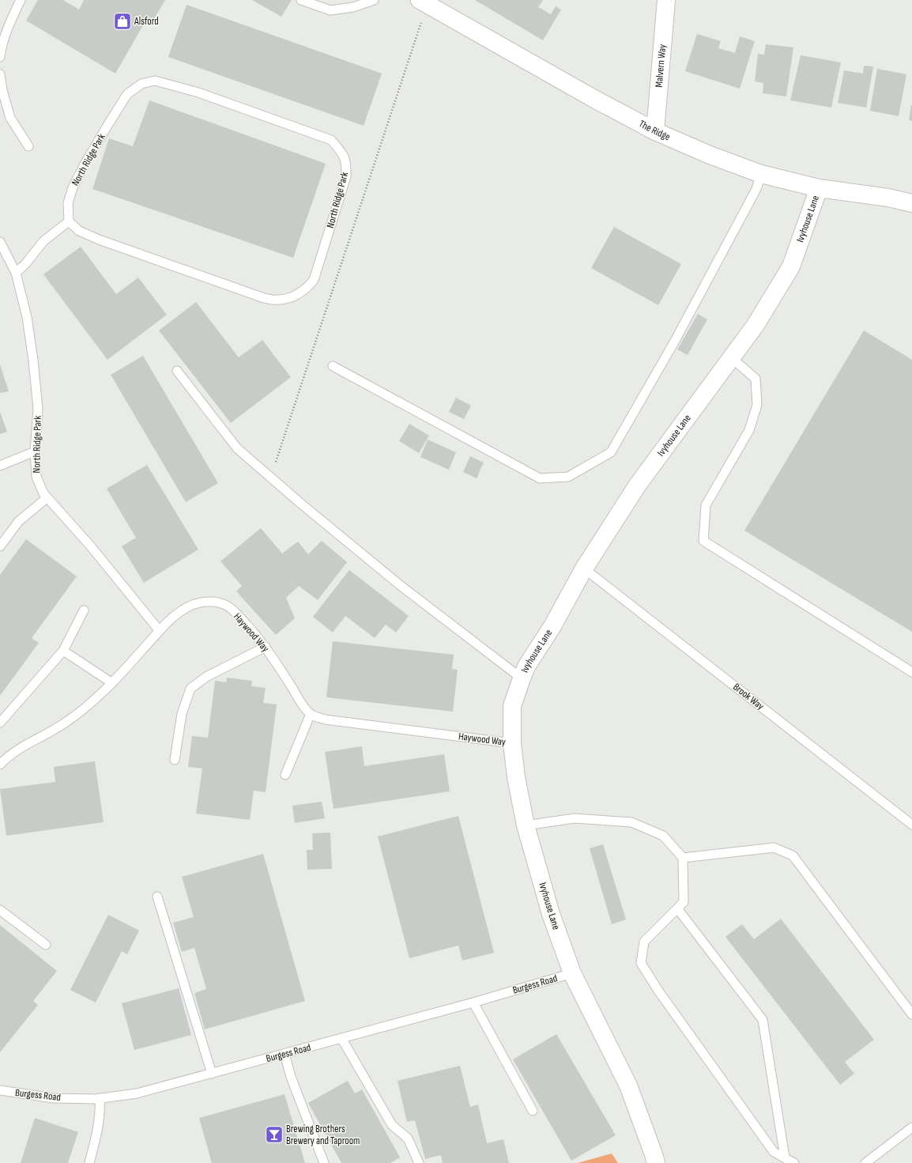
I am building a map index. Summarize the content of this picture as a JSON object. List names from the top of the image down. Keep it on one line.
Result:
{"streets":{"street":["Malvern Way","The Ridge","Ivyhouse Lane"],"lane":["North Ridge Park","Haywood Way","Brook Way","Burgess Road"]},"crossings":[["Malvern Way","The Ridge"],["The Ridge","Ivyhouse Lane"],["North Ridge Park","Haywood Way"],["Ivyhouse Lane","Haywood Way"],["Ivyhouse Lane","Brook Way"],["Ivyhouse Lane","Burgess Road"]],"places":{"shop":["Alsford"],"bar":["Brewing Brothers Brewery and Taproom"]}}
